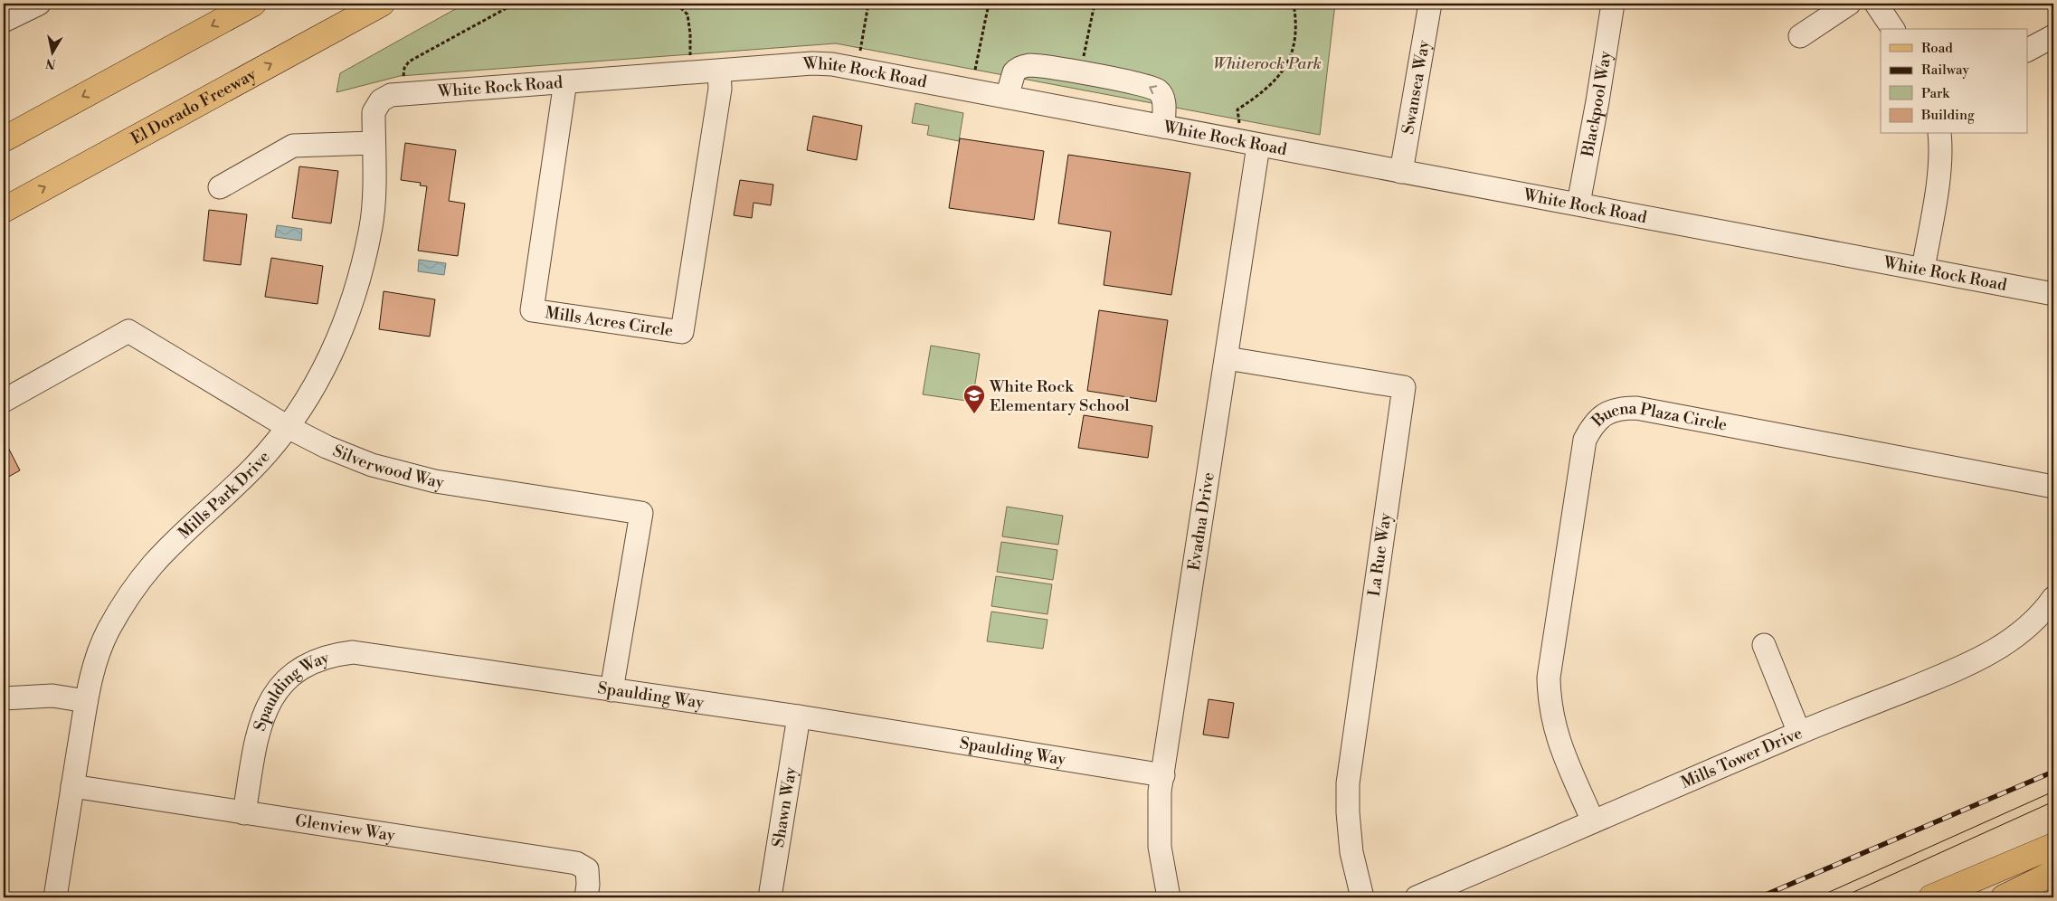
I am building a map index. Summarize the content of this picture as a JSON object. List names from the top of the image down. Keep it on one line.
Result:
{"streets":{"main road":["El Dorado Freeway"],"street":["White Rock Road","Swansea Way","Blackpool Way","Mills Acres Circle","Buena Plaza Circle","Silverwood Way","Mills Park Drive","Evadna Drive","La Rue Way","Spaulding Way","Mills Tower Drive","Shawn Way","Glenview Way"]},"crossings":[["White Rock Road","Swansea Way"],["White Rock Road","Blackpool Way"],["White Rock Road","Mills Acres Circle"],["White Rock Road","Mills Park Drive"],["White Rock Road","Evadna Drive"],["Buena Plaza Circle","Mills Tower Drive"],["Silverwood Way","Mills Park Drive"],["Silverwood Way","Spaulding Way"],["Mills Park Drive","Glenview Way"],["Evadna Drive","La Rue Way"],["Evadna Drive","Spaulding Way"],["Spaulding Way","Shawn Way"],["Spaulding Way","Glenview Way"]],"parks":["Whiterock Park"],"places":{"school or university":["White Rock Elementary School"]},"legend":["Road","Railway","Park","Building"],"north":"bottom"}
